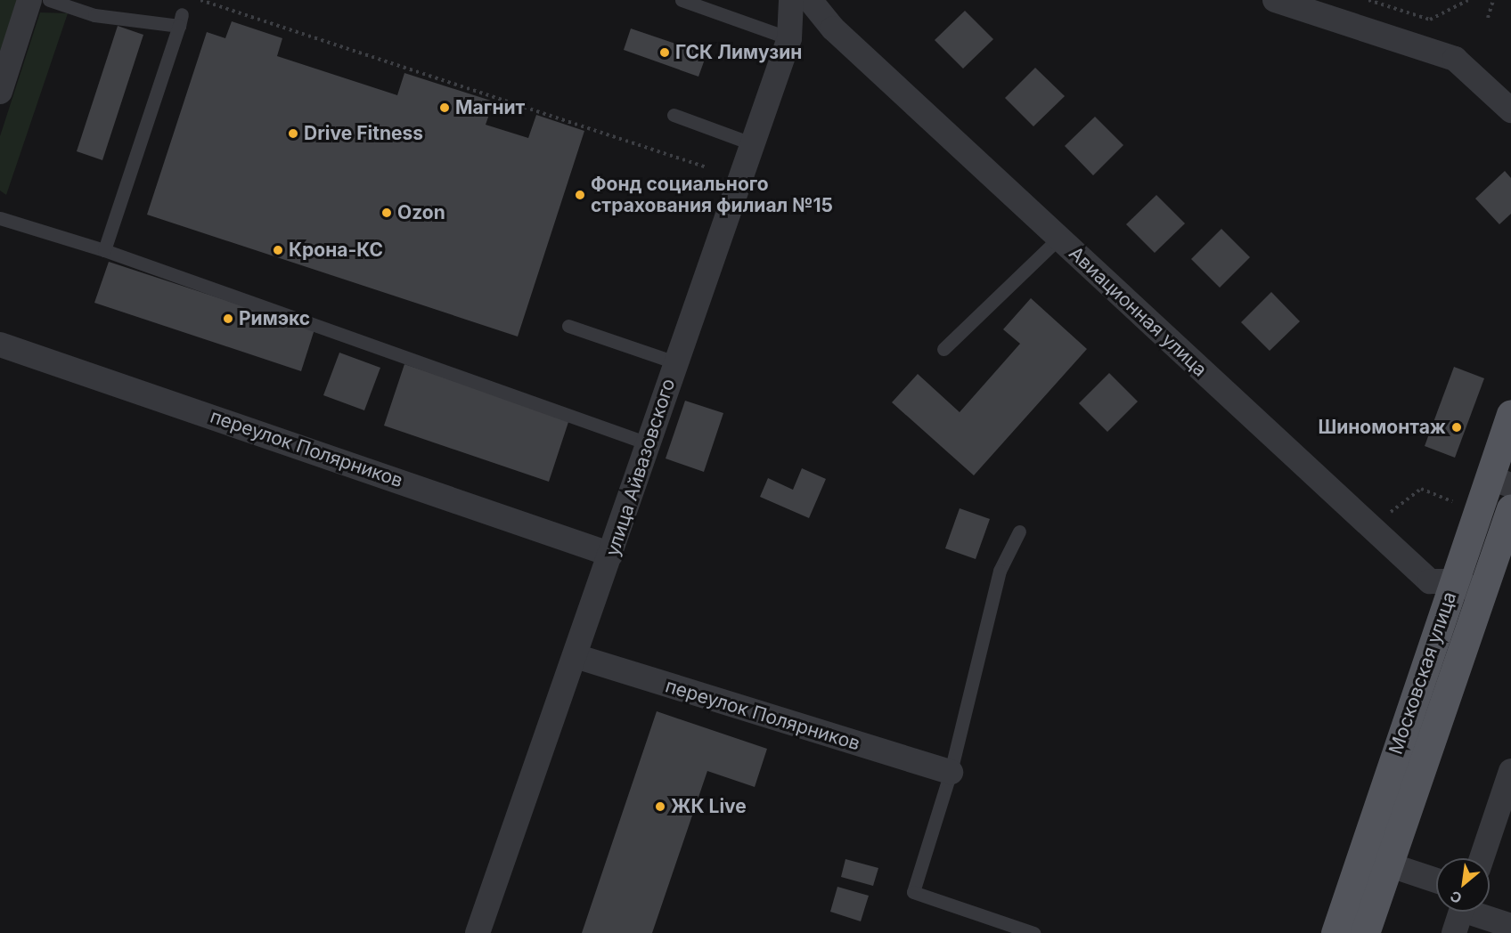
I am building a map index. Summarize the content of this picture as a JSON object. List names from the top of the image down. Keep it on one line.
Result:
{"streets":{"main road":["Московская улица"],"street":["Авиационная улица","переулок Полярников","улица Айвазовского"]},"crossings":[["Авиационная улица","Московская улица"],["переулок Полярников","улица Айвазовского"]],"places":["ГСК Лимузин","Магнит","Drive Fitness","Фонд социального страхования филиал №15","Ozon","Крона-КС","Римэкс","Шиномонтаж","ЖК Live"],"north":"bottom left"}
